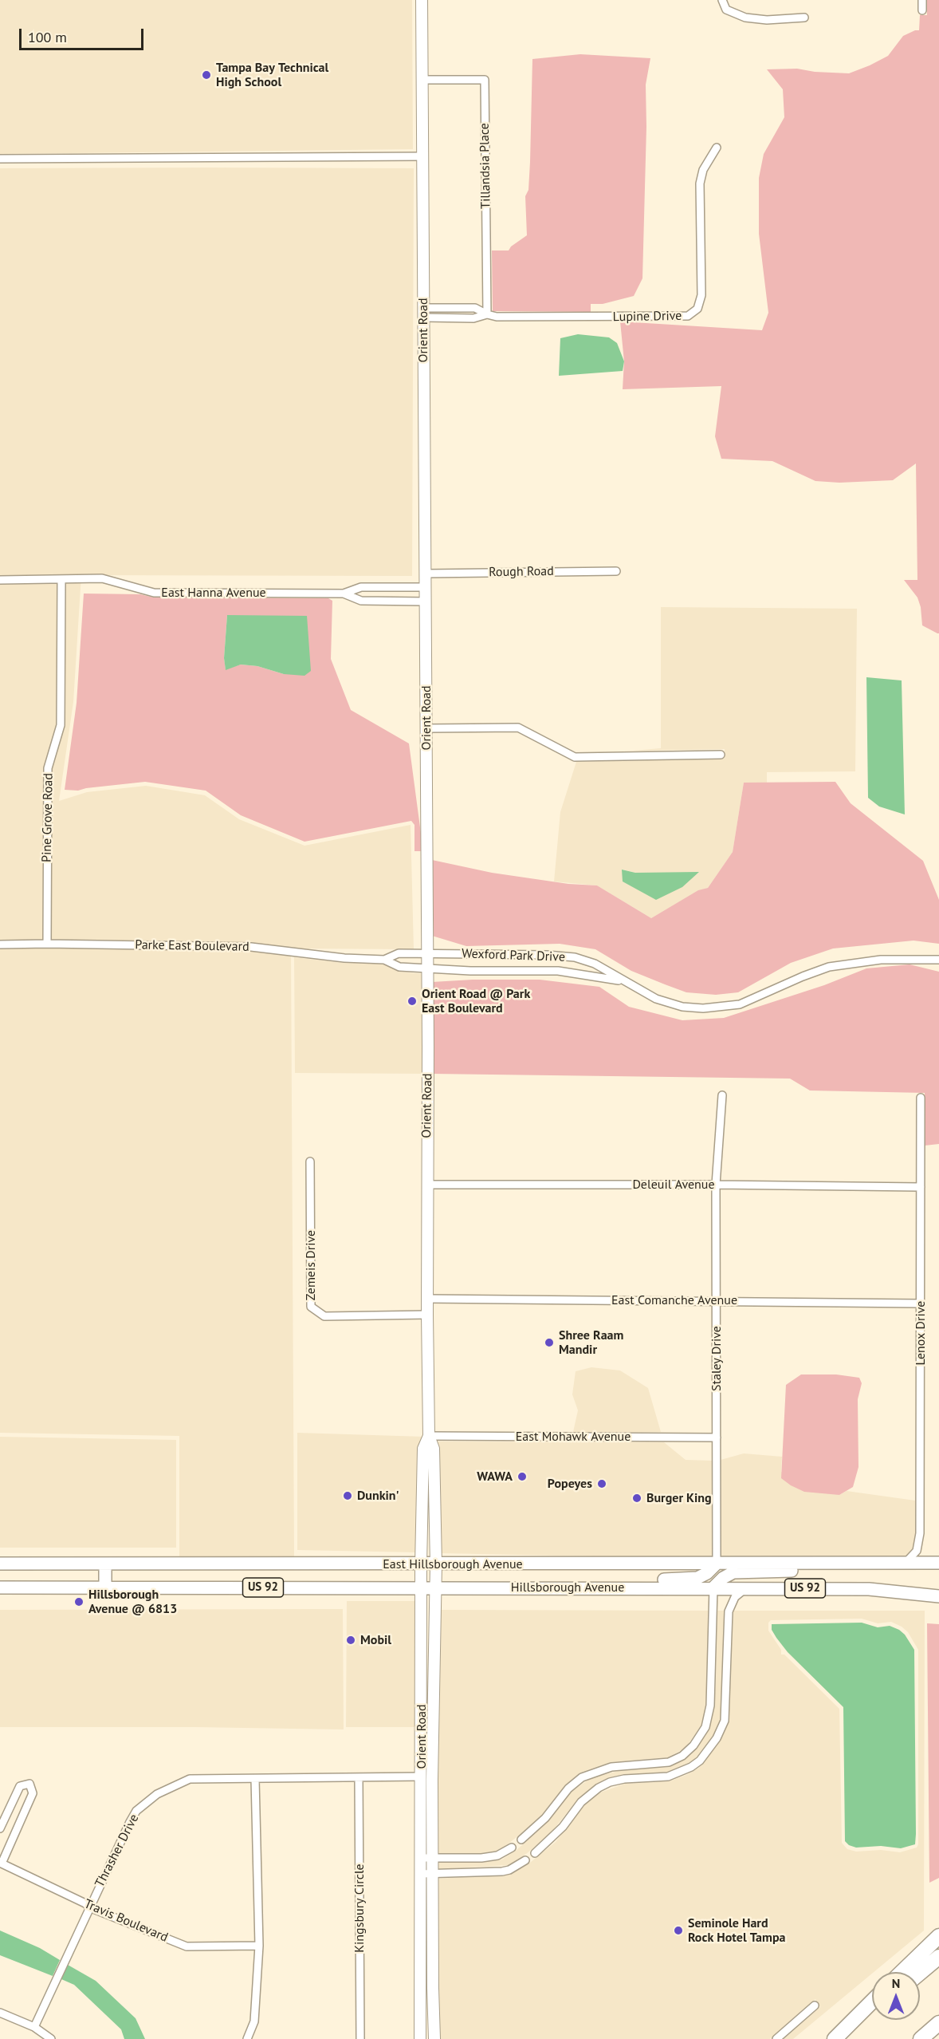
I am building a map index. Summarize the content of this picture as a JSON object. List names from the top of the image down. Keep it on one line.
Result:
{"streets":{"main road":["East Hillsborough Avenue","US 92","Hillsborough Avenue"],"street":["Tillandsia Place","Lupine Drive","Orient Road","Rough Road","East Hanna Avenue","Pine Grove Road","Parke East Boulevard","Wexford Park Drive","Deleuil Avenue","Zemeis Drive","East Comanche Avenue","Lenox Drive","Staley Drive","East Mohawk Avenue","Thrasher Drive","Kingsbury Circle","Travis Boulevard"]},"crossings":[["Tillandsia Place","Lupine Drive"],["Tillandsia Place","Orient Road"],["Lupine Drive","Orient Road"],["Orient Road","Rough Road"],["Orient Road","East Hanna Avenue"],["Orient Road","Parke East Boulevard"],["Orient Road","Wexford Park Drive"],["Orient Road","Deleuil Avenue"],["Orient Road","Zemeis Drive"],["Orient Road","East Comanche Avenue"],["Orient Road","East Mohawk Avenue"],["Orient Road","East Hillsborough Avenue"],["Orient Road","Hillsborough Avenue"],["Orient Road","Thrasher Drive"],["East Hanna Avenue","Pine Grove Road"],["Pine Grove Road","Parke East Boulevard"],["Parke East Boulevard","Wexford Park Drive"],["Deleuil Avenue","Lenox Drive"],["Deleuil Avenue","Staley Drive"],["East Comanche Avenue","Lenox Drive"],["East Comanche Avenue","Staley Drive"],["Lenox Drive","East Hillsborough Avenue"],["Lenox Drive","US 92"],["Staley Drive","East Mohawk Avenue"],["Staley Drive","East Hillsborough Avenue"],["East Hillsborough Avenue","US 92"],["East Hillsborough Avenue","Hillsborough Avenue"],["US 92","Hillsborough Avenue"],["Thrasher Drive","Kingsbury Circle"],["Thrasher Drive","Travis Boulevard"]],"places":["Tampa Bay Technical High School","Orient Road @ Park East Boulevard","Shree Raam Mandir","WAWA","Popeyes","Dunkin'","Burger King","Hillsborough Avenue @ 6813","Mobil","Seminole Hard Rock Hotel Tampa"],"scale_bar":"100 m","north":"top"}
